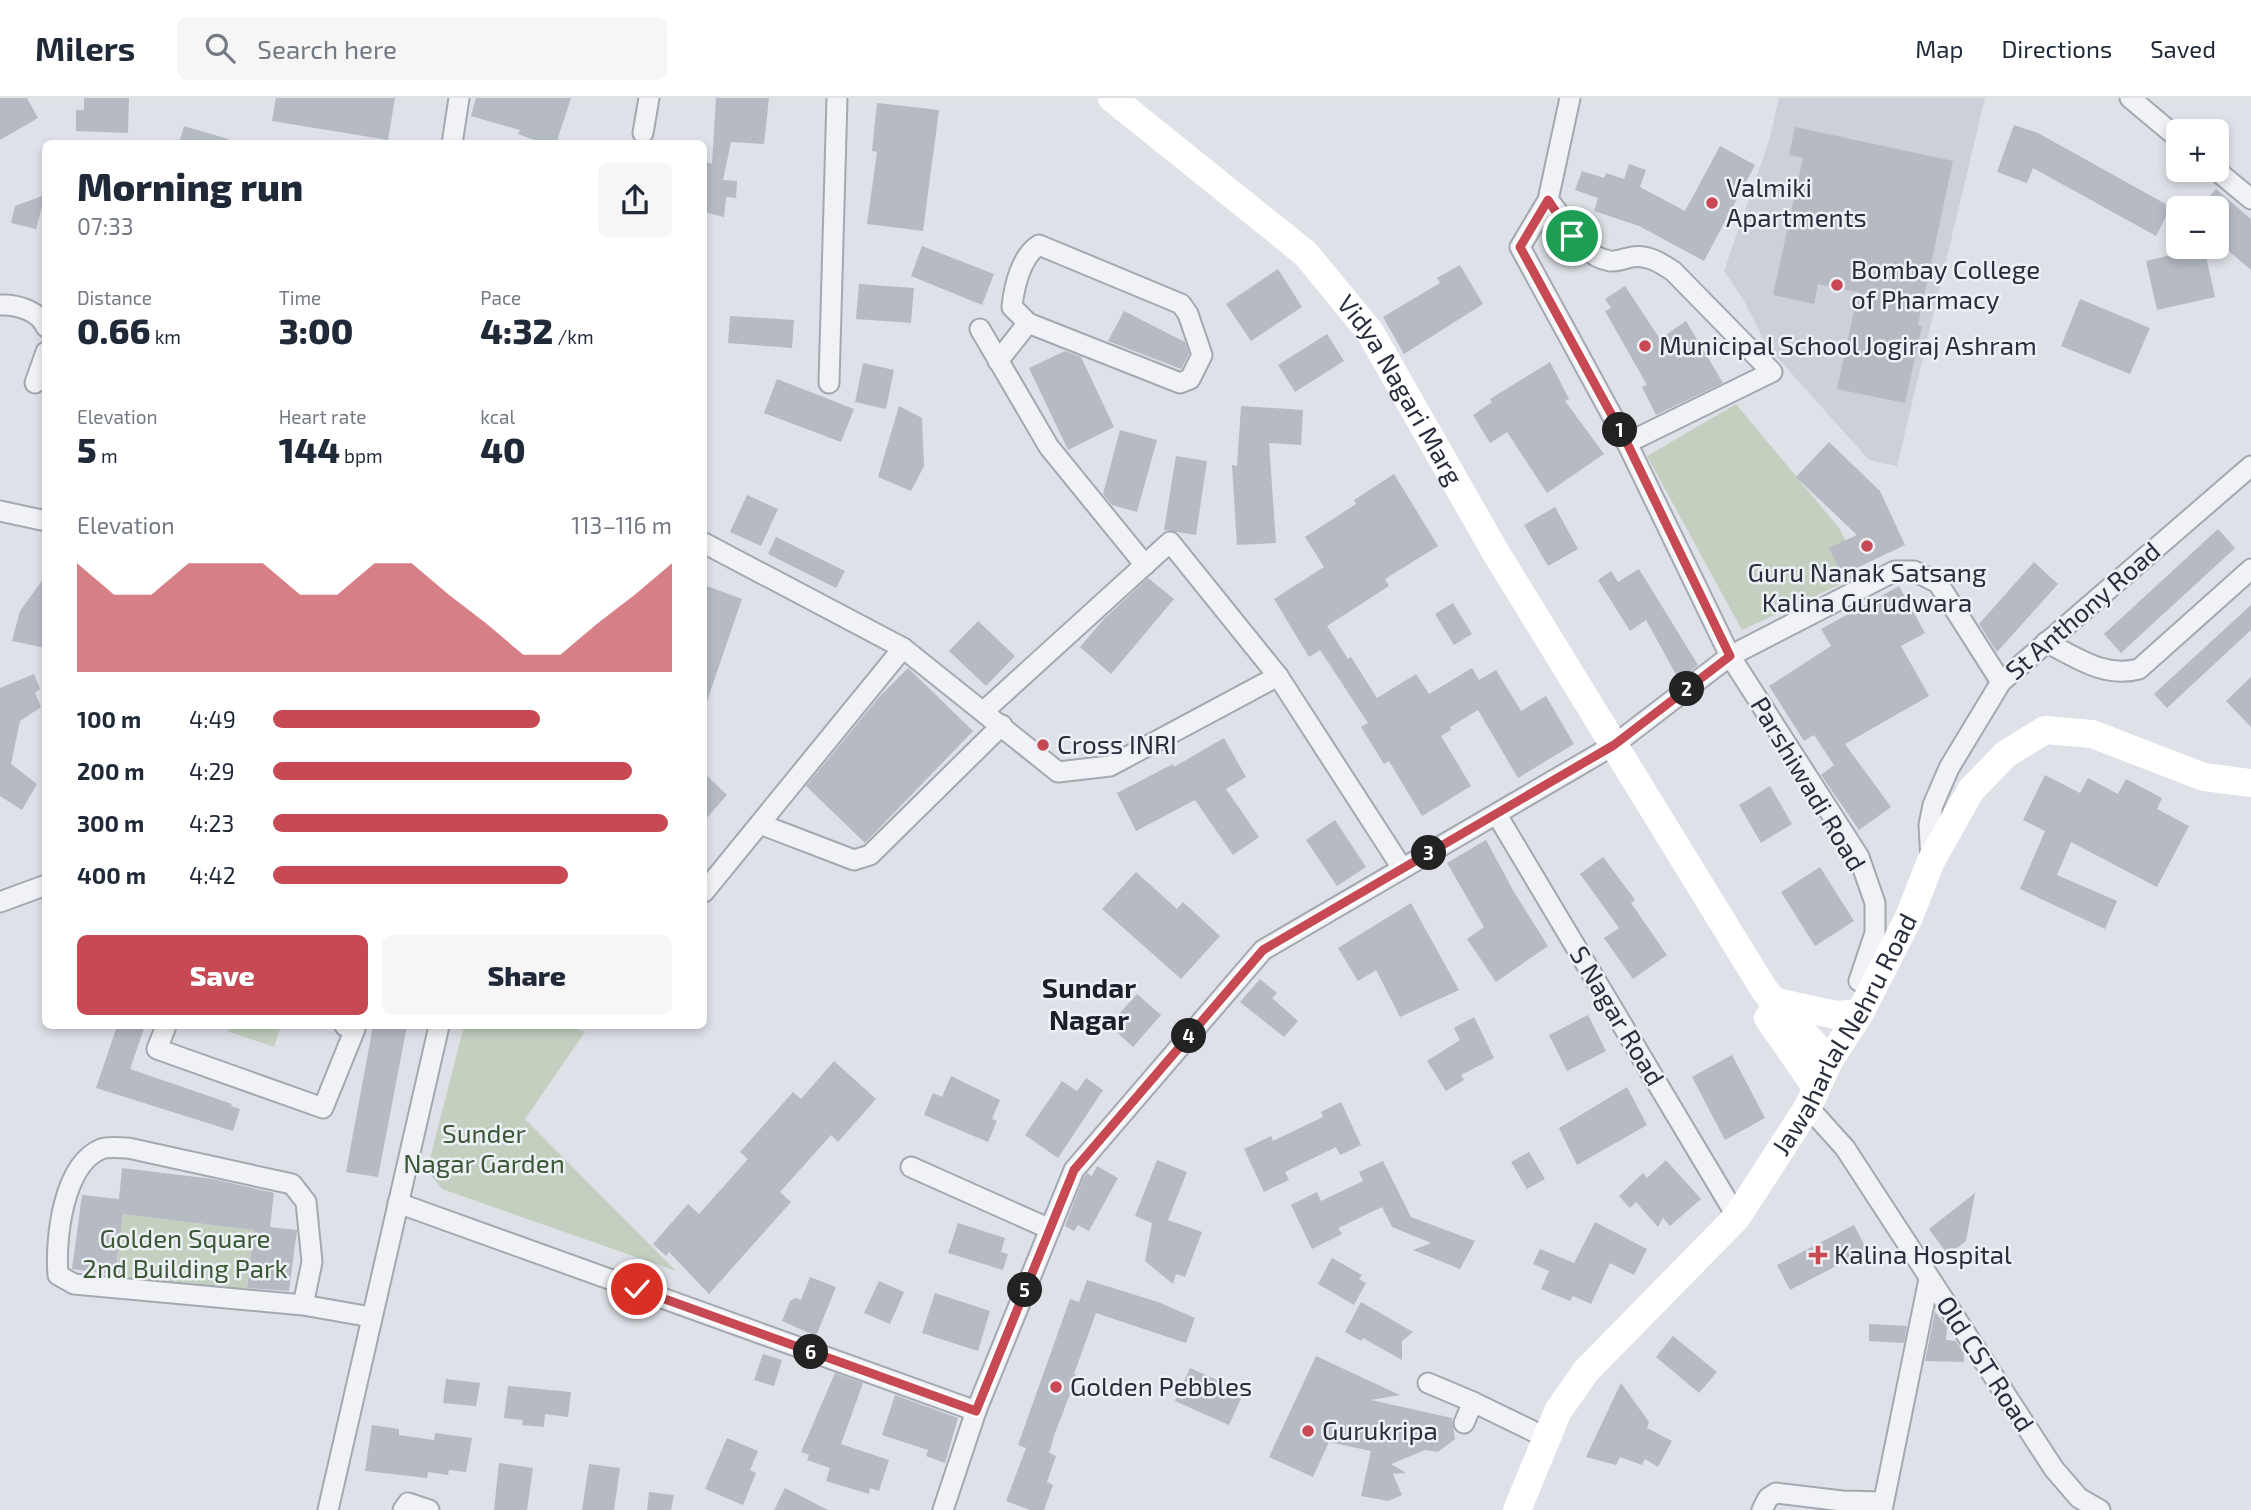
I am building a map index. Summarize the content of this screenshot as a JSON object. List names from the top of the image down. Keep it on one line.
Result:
{"streets":{"main road":["Vidya Nagari Marg","Jawaharlal Nehru Road"],"street":["St Anthony Road","Parshiwadi Road","S Nagar Road","Old CST Road"]},"crossings":[["St Anthony Road","Jawaharlal Nehru Road"],["Parshiwadi Road","Jawaharlal Nehru Road"],["S Nagar Road","Jawaharlal Nehru Road"],["Jawaharlal Nehru Road","Old CST Road"]],"districts":["Sundar Nagar"],"parks":["Sunder Nagar Garden","Golden Square 2nd Building Park"],"places":{"other":["Valmiki Apartments","Bombay College of Pharmacy","Municipal School Jogiraj Ashram","Guru Nanak Satsang Kalina Gurudwara","Cross INRI","Golden Pebbles","Gurukripa"],"health":["Kalina Hospital"]},"page":{"header":"Milers","search":"Search here","nav":["Map","Directions","Saved"],"map_buttons":["+","−"],"heading":["Morning run","07:33"],"stats":[["Distance","0.66 km"],["Time","3:00"],["Pace","4:32 /km"],["Elevation","5 m"],["Heart rate","144 bpm"],["kcal","40"]],"pins":["1","2","3","4","5","6"],"chart":["Elevation","113–116 m"],"list":[{"name":"100 m","note":"4:49"},{"name":"200 m","note":"4:29"},{"name":"300 m","note":"4:23"},{"name":"400 m","note":"4:42"}],"buttons":["Save","Share"]}}
